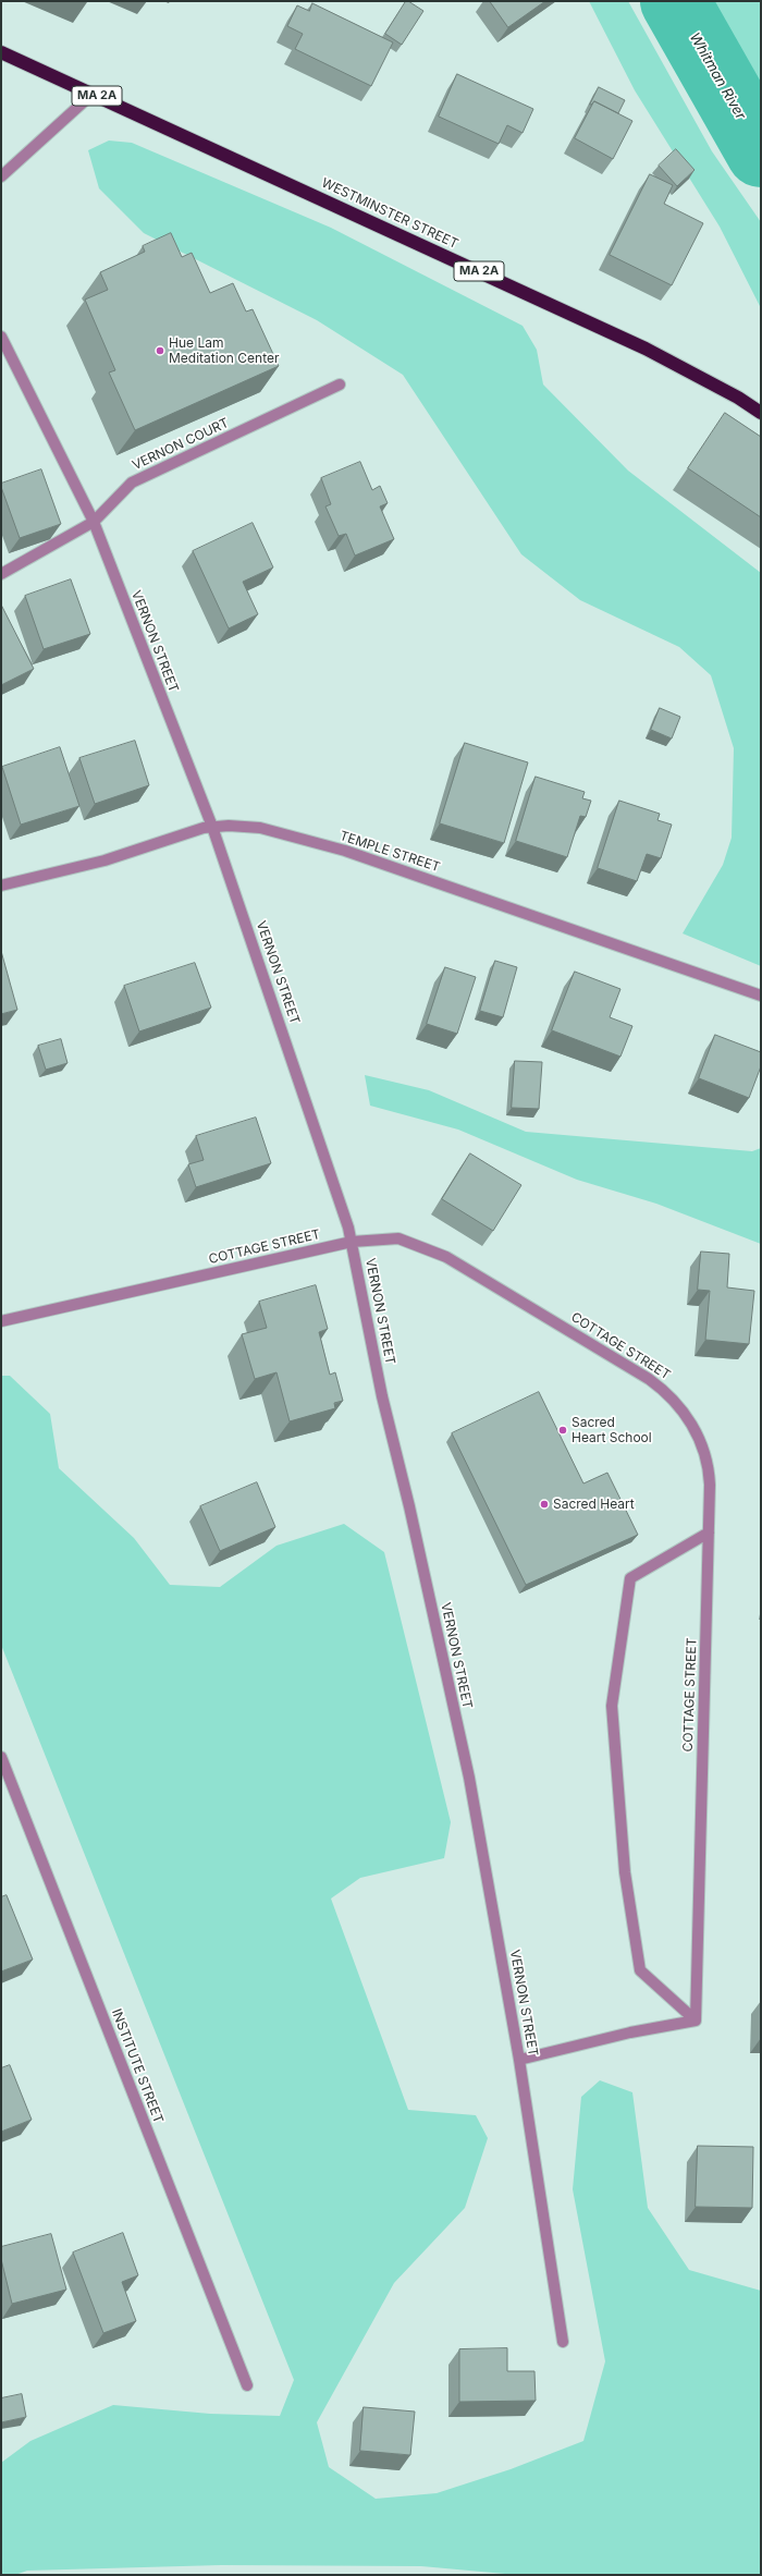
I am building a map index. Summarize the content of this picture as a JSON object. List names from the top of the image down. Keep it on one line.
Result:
{"streets":{"highway":["MA 2A","WESTMINSTER STREET"],"street":["VERNON COURT","VERNON STREET","TEMPLE STREET","COTTAGE STREET","INSTITUTE STREET"]},"crossings":[["VERNON COURT","VERNON STREET"],["VERNON STREET","TEMPLE STREET"],["VERNON STREET","COTTAGE STREET"]],"water":["Whitman River"],"places":["Hue Lam Meditation Center","Sacred Heart School","Sacred Heart"]}
